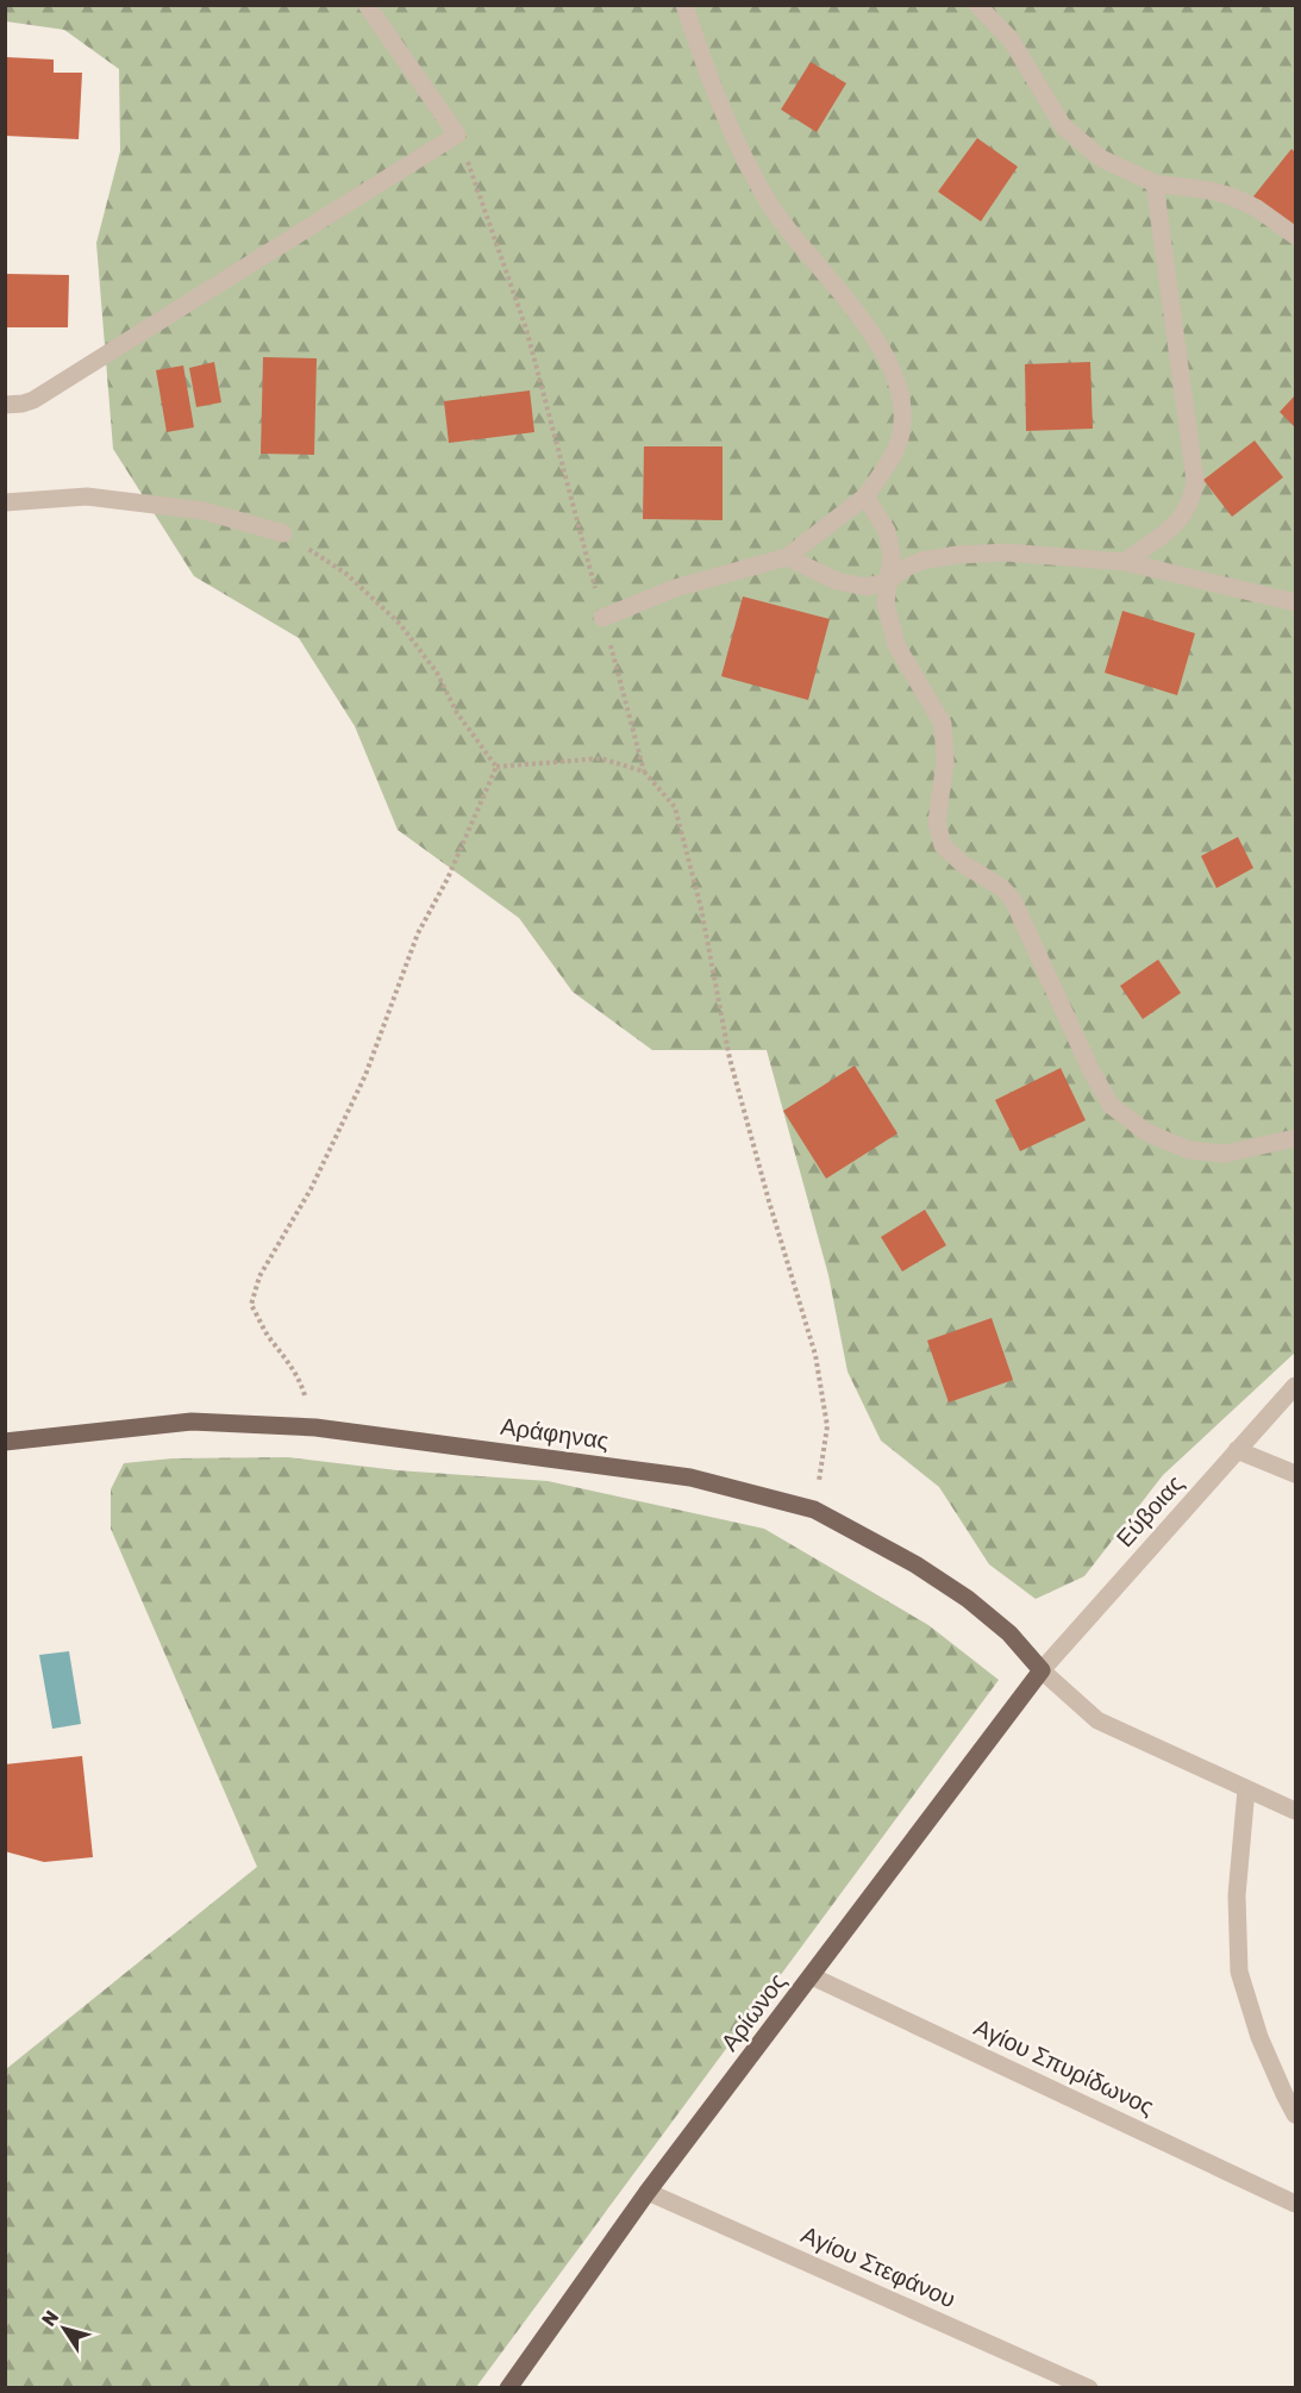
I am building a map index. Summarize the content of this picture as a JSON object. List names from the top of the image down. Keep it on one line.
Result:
{"streets":{"main road":["Αράφηνας","Αρίωνος"],"street":["Εύβοιας","Αγίου Σπυρίδωνος","Αγίου Στεφάνου"]},"crossings":[["Αράφηνας","Εύβοιας"],["Αράφηνας","Αρίωνος"],["Εύβοιας","Αρίωνος"],["Αρίωνος","Αγίου Σπυρίδωνος"],["Αρίωνος","Αγίου Στεφάνου"]],"north":"top left"}
